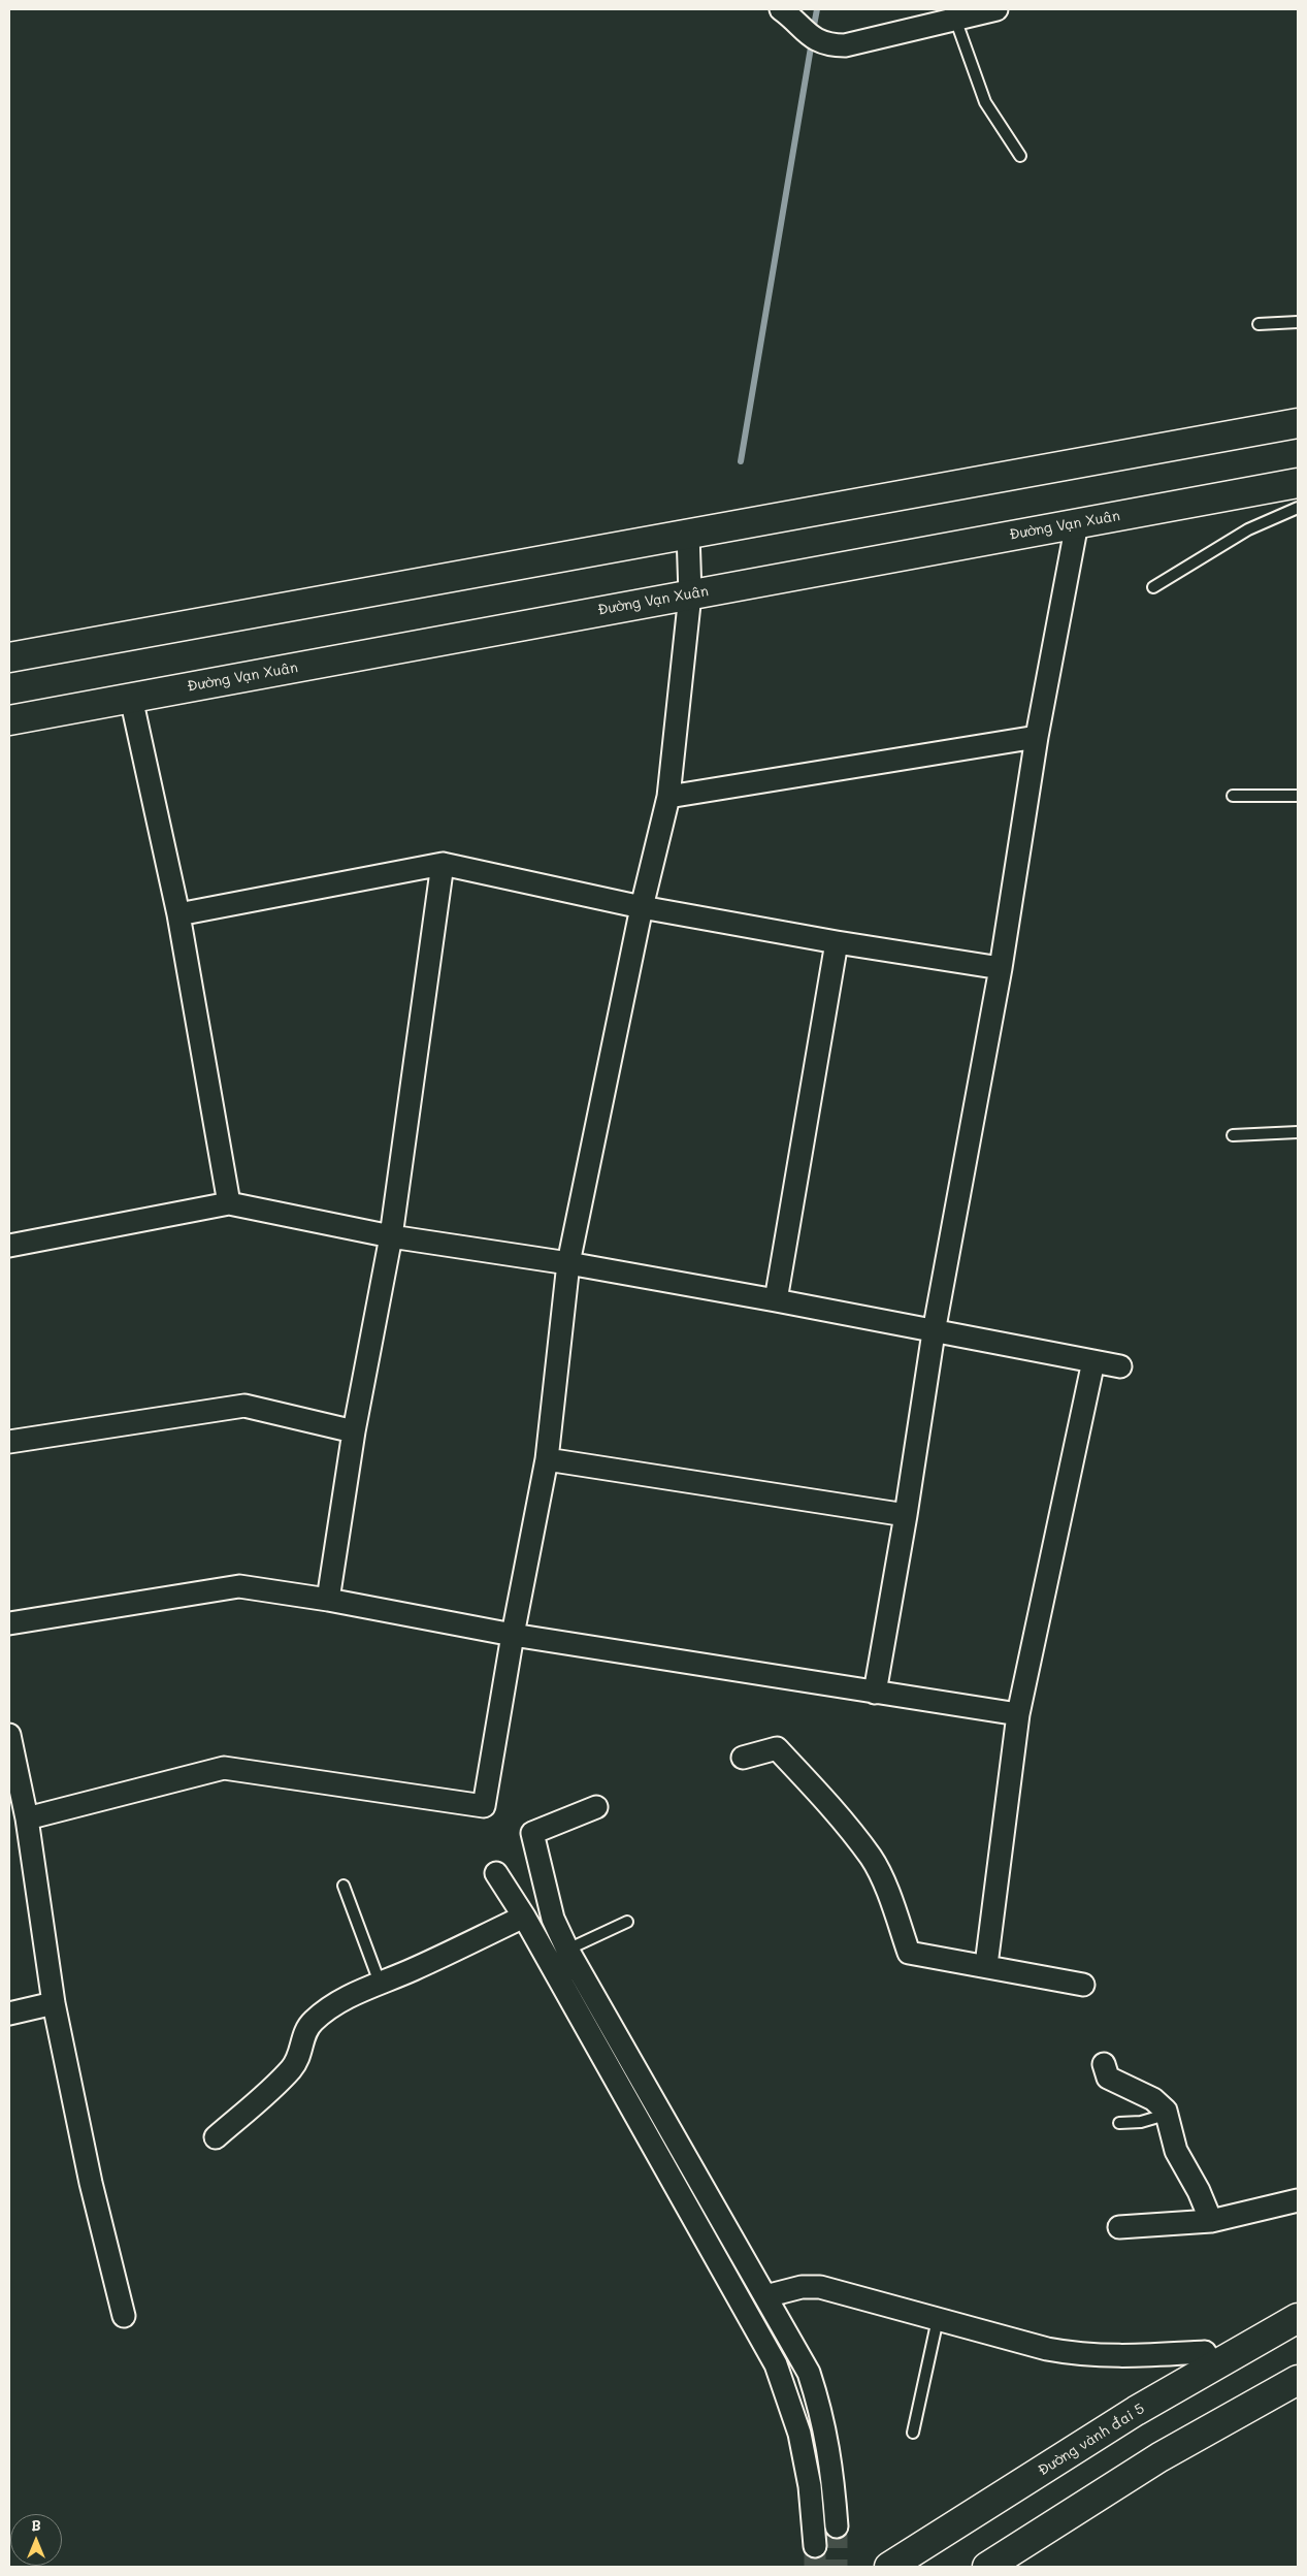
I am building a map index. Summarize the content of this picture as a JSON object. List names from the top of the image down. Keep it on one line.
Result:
{"streets":{"street":["Đường Vạn Xuân","Đường vành đai 5"]},"north":"top"}
